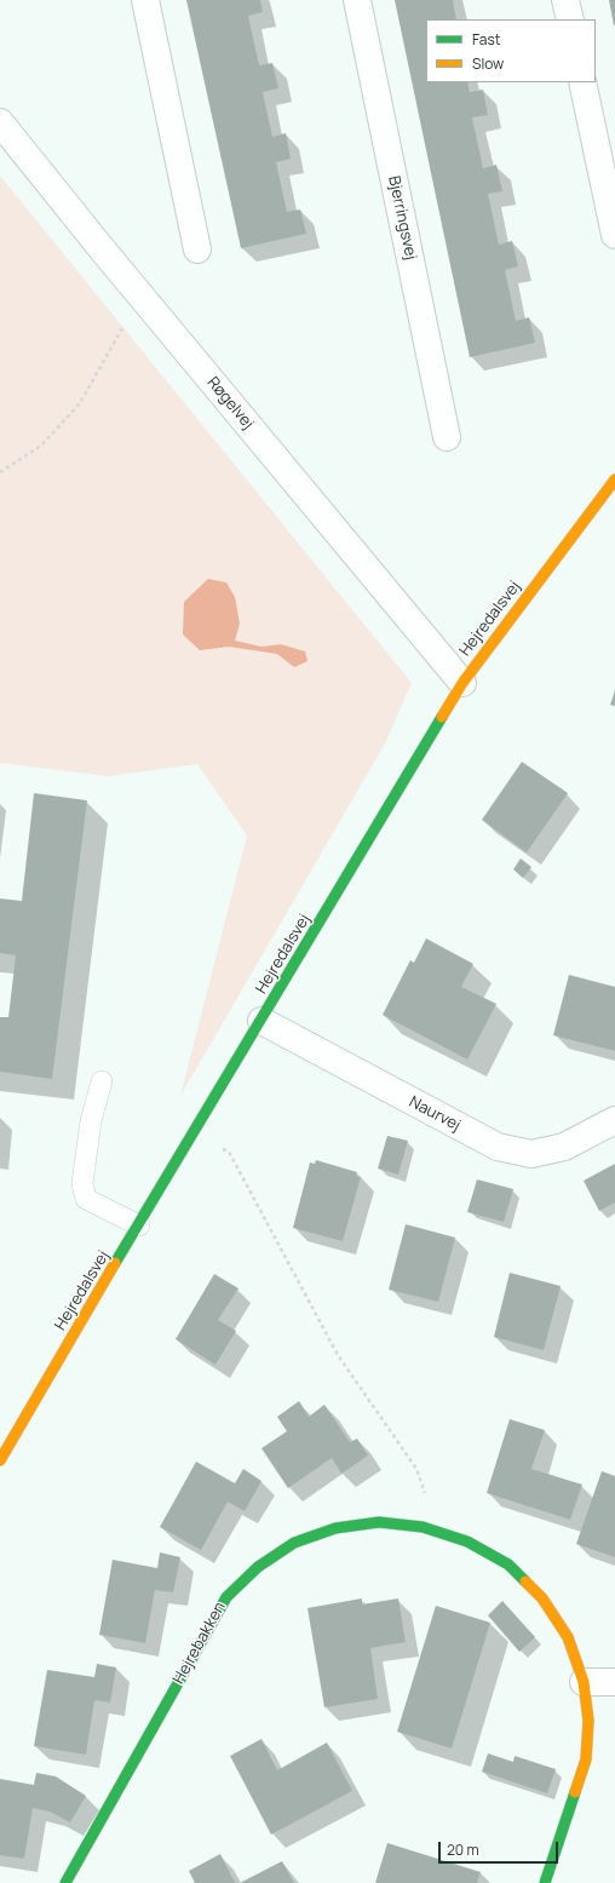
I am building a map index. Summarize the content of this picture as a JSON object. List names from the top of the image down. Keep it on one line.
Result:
{"streets":{"street":["Bjerringsvej","Røgelvej","Hejredalsvej","Naurvej","Hejrebakken"]},"crossings":[["Røgelvej","Hejredalsvej"],["Hejredalsvej","Naurvej"]],"legend":["Fast","Slow"],"scale_bar":"20 m"}
